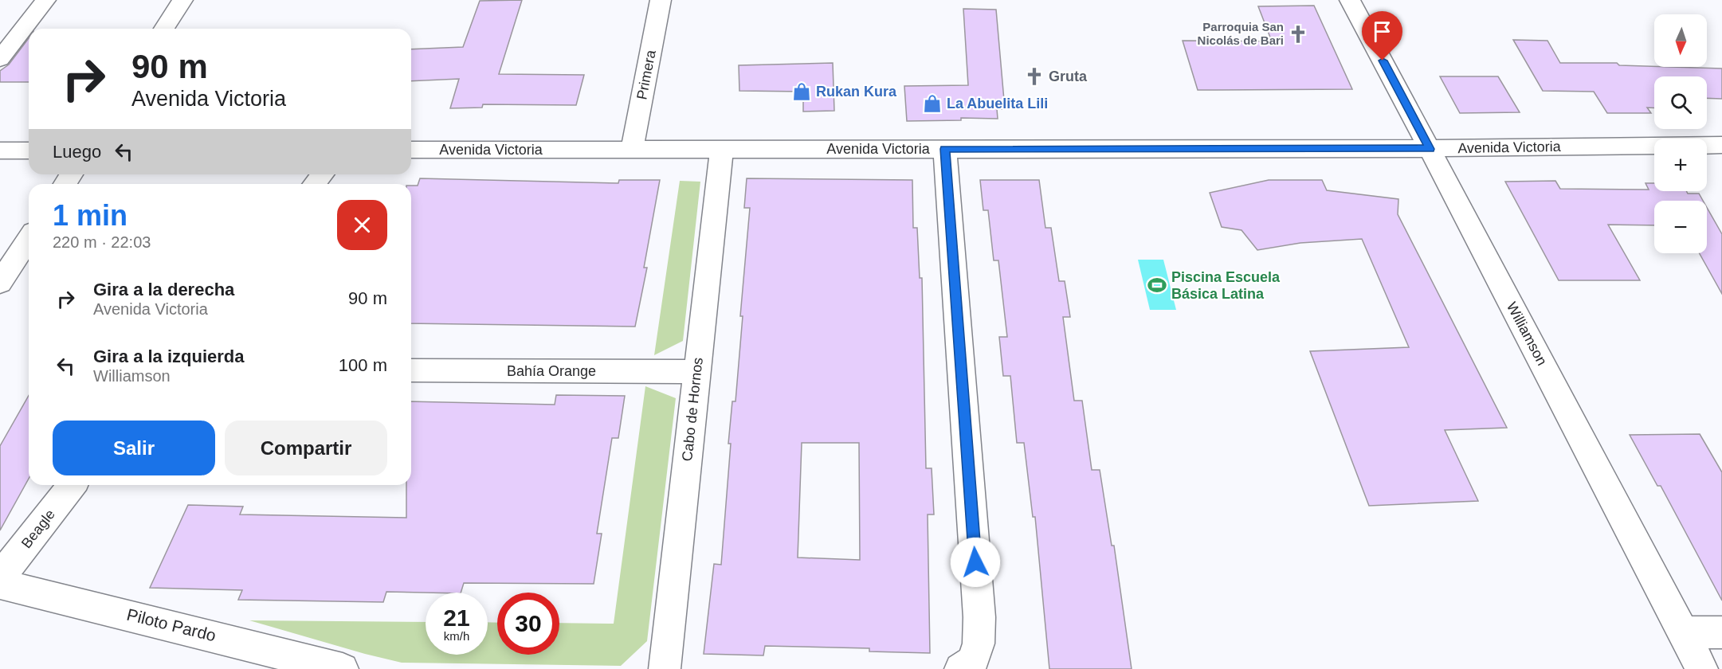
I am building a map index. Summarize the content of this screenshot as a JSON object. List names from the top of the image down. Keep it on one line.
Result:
{"streets":{"street":["Primera","Avenida Victoria","Williamson","Bahía Orange","Cabo de Hornos","Beagle","Piloto Pardo"]},"crossings":[["Primera","Avenida Victoria"],["Avenida Victoria","Williamson"],["Avenida Victoria","Cabo de Hornos"],["Bahía Orange","Cabo de Hornos"]],"places":{"church":["Parroquia San Nicolás de Bari","Gruta"],"shop":["Rukan Kura","La Abuelita Lili"],"sports":["Piscina Escuela Básica Latina"]},"north":"bottom","page":{"map_buttons":["+","−"],"turn":["90 m","Avenida Victoria"],"then":"Luego","heading":["1 min","220 m · 22:03"],"list":[{"name":"Gira a la derecha","note":"Avenida Victoria","value":"90 m"},{"name":"Gira a la izquierda","note":"Williamson","value":"100 m"}],"buttons":["Salir","Compartir"],"speed":"21 km/h","limit":"30"}}
